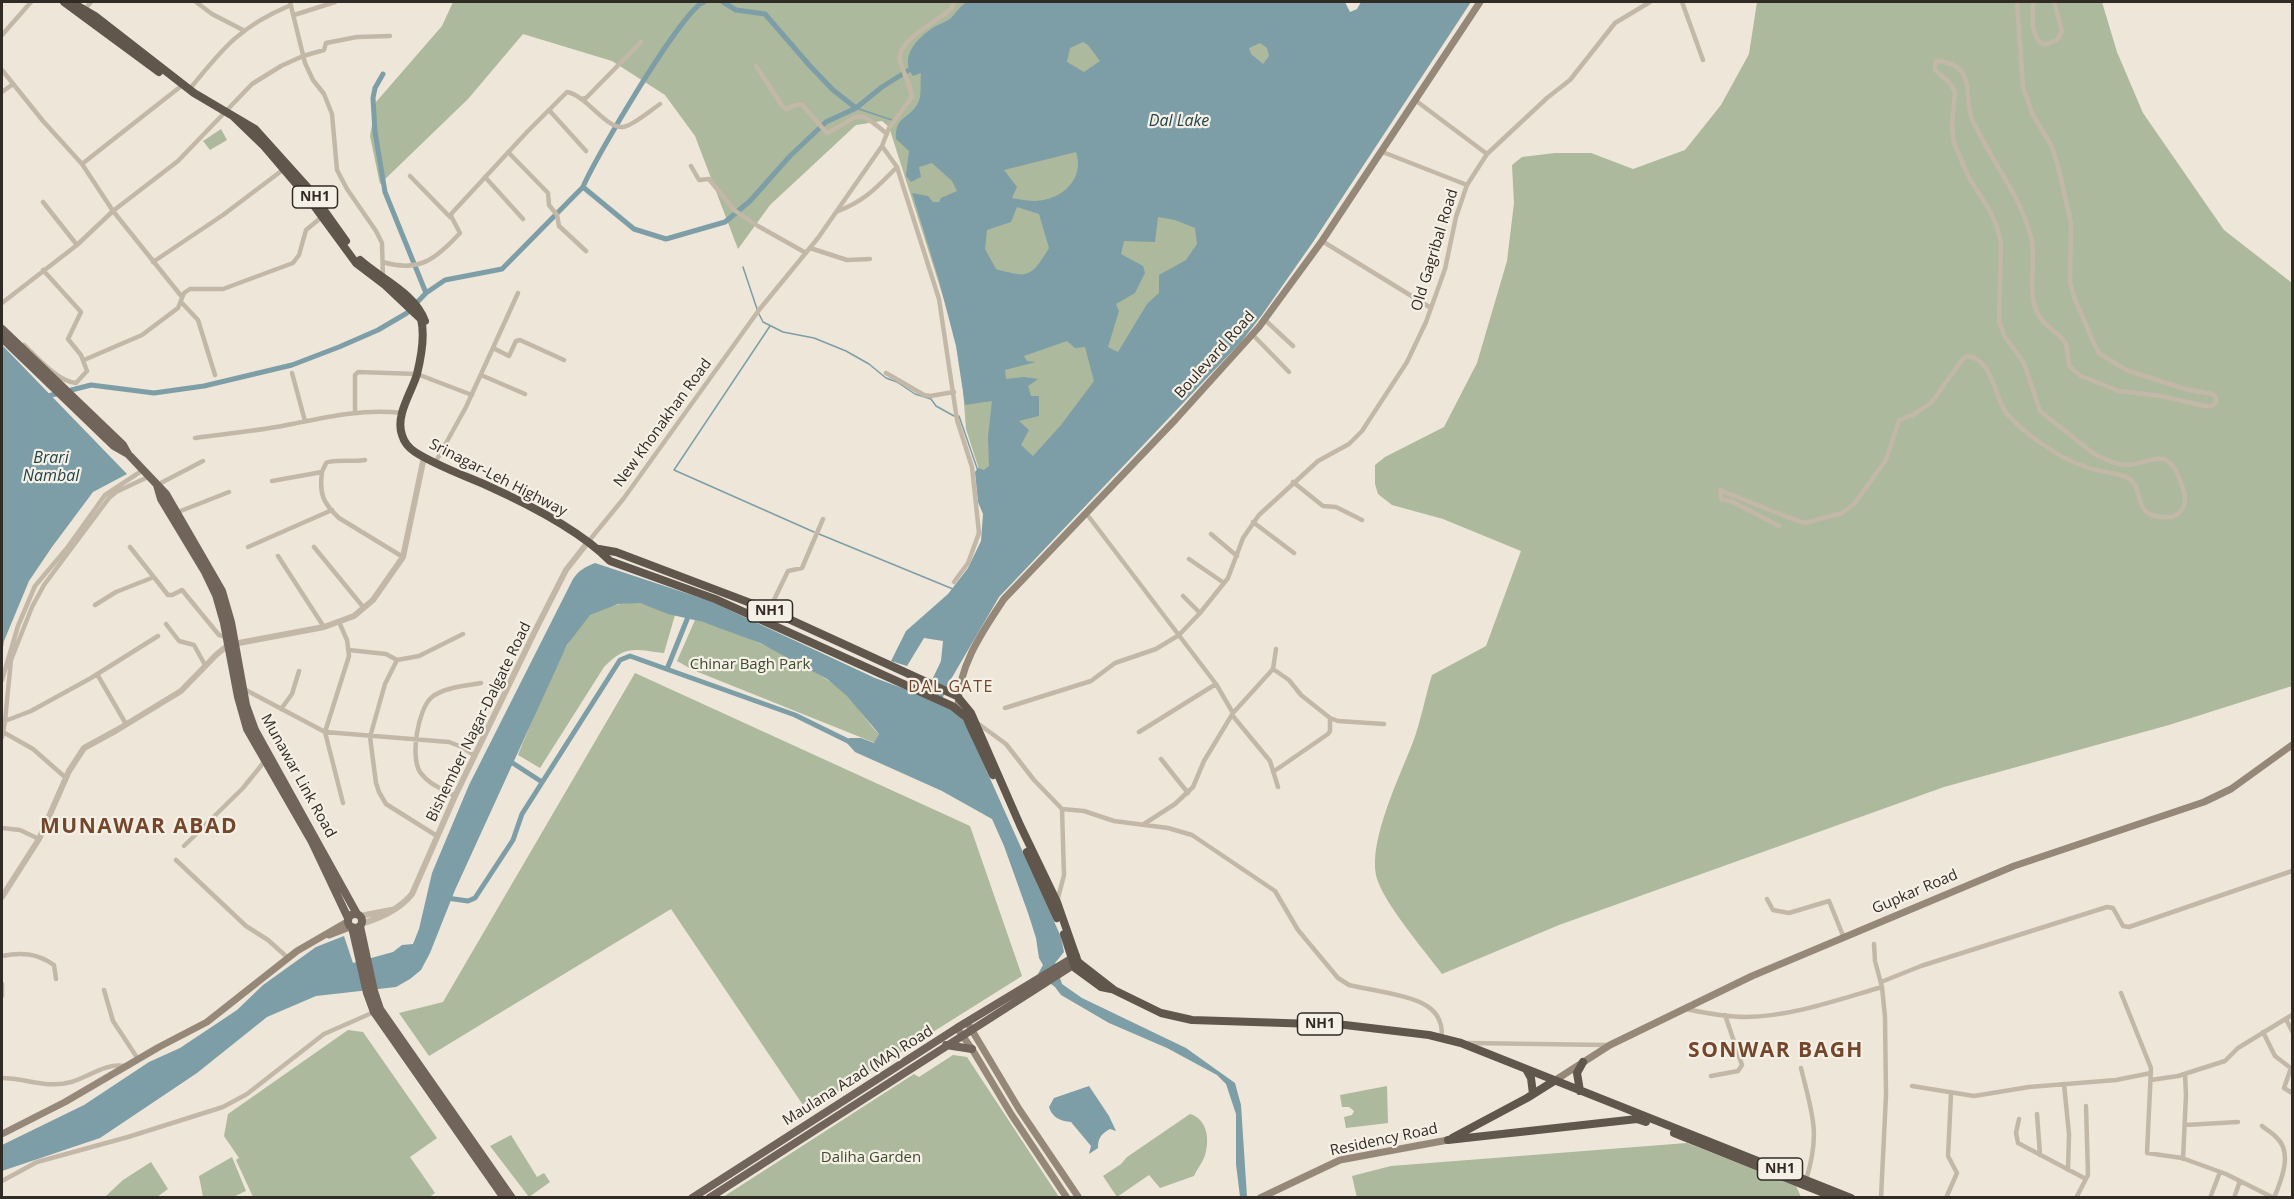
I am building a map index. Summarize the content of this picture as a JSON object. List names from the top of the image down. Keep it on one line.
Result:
{"streets":{"highway":["NH1","Srinagar-Leh Highway"],"main road":["Boulevard Road","Munawar Link Road","Gupkar Road","Maulana Azad (MA) Road","Residency Road"],"street":["Old Gagribal Road","New Khonakhan Road","Bishember Nagar-Dalgate Road"]},"crossings":[["NH1","Boulevard Road"],["NH1","Srinagar-Leh Highway"],["NH1","Gupkar Road"],["NH1","Maulana Azad (MA) Road"],["New Khonakhan Road","Srinagar-Leh Highway"],["New Khonakhan Road","Bishember Nagar-Dalgate Road"],["Srinagar-Leh Highway","Bishember Nagar-Dalgate Road"],["Bishember Nagar-Dalgate Road","Munawar Link Road"]],"districts":["DAL GATE","MUNAWAR ABAD","SONWAR BAGH"],"water":["Dal Lake","Brari Nambal"],"parks":["Chinar Bagh Park","Daliha Garden"]}
